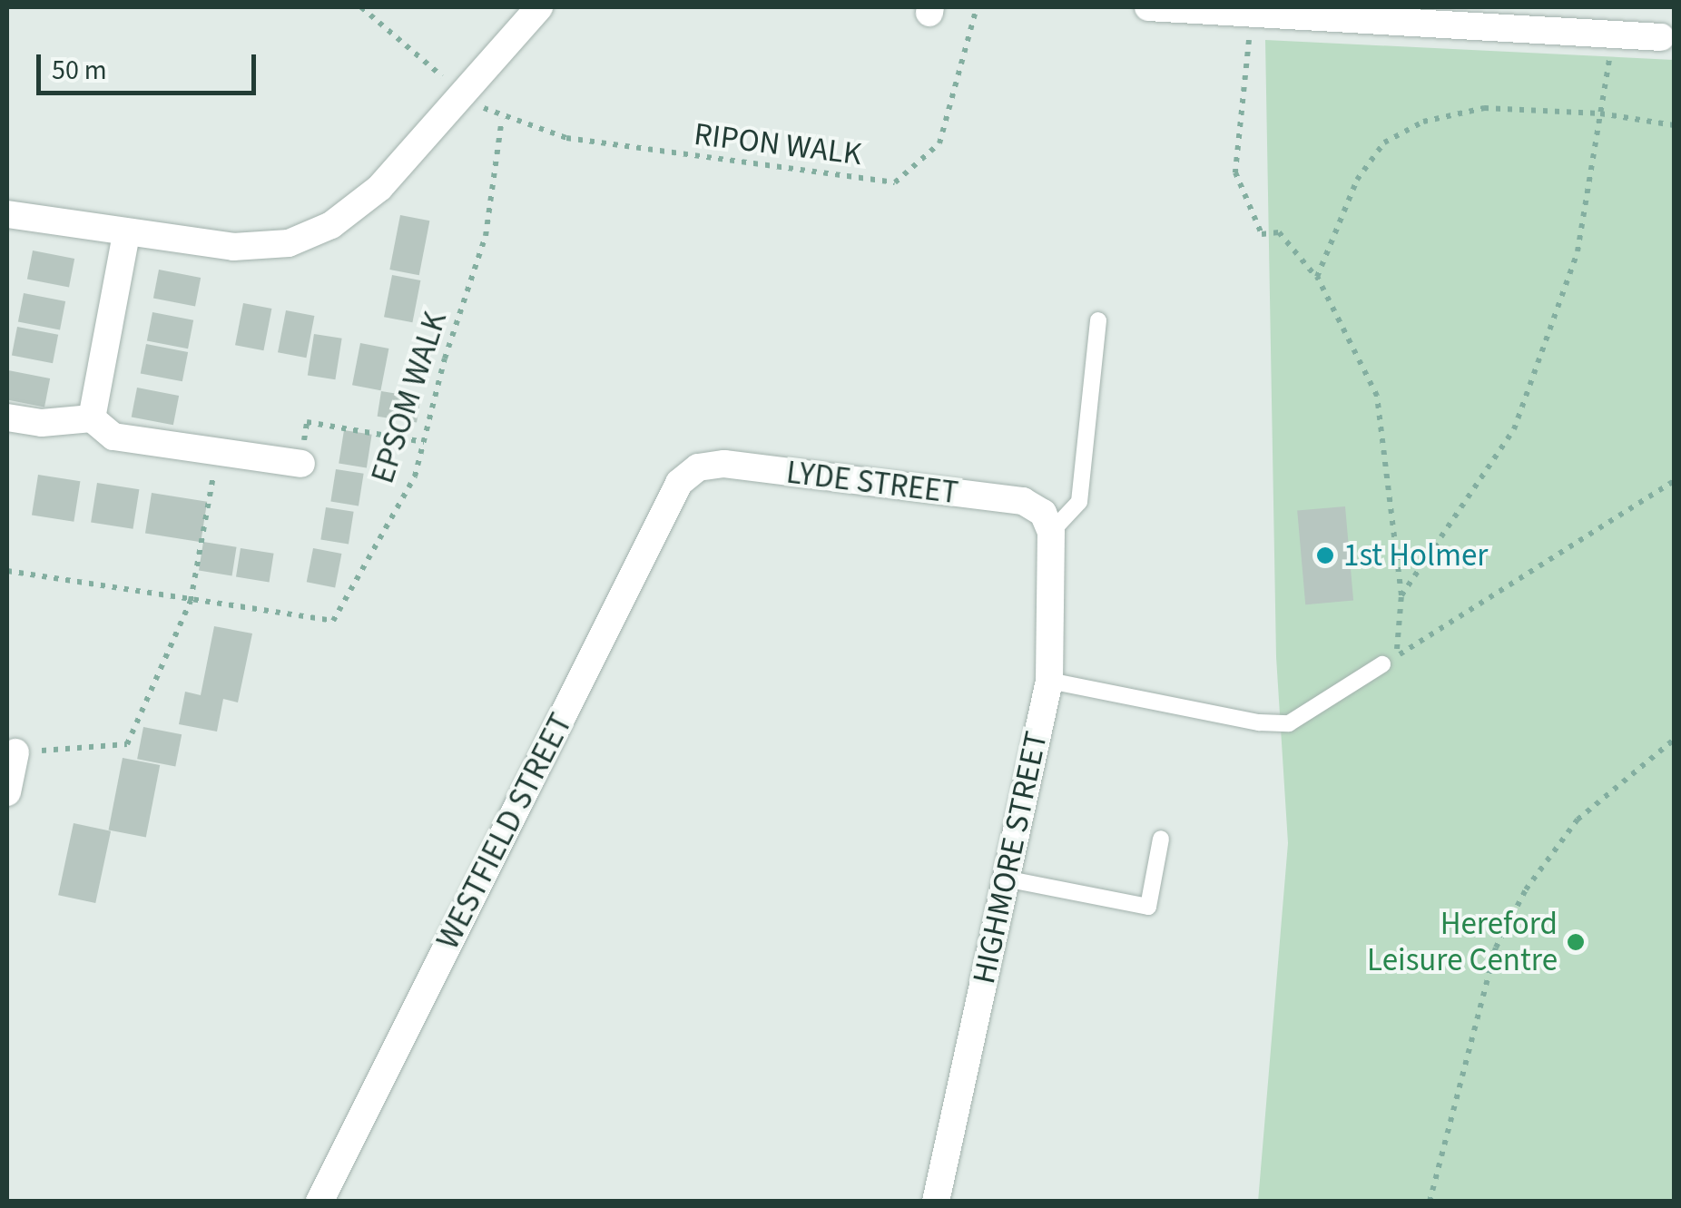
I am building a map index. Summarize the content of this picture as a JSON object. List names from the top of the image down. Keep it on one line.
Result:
{"streets":{"street":["LYDE STREET","WESTFIELD STREET","HIGHMORE STREET"],"path":["RIPON WALK","EPSOM WALK"]},"crossings":[["RIPON WALK","EPSOM WALK"],["LYDE STREET","WESTFIELD STREET"],["LYDE STREET","HIGHMORE STREET"]],"places":["1st Holmer","Hereford Leisure Centre"],"scale_bar":"50 m"}
